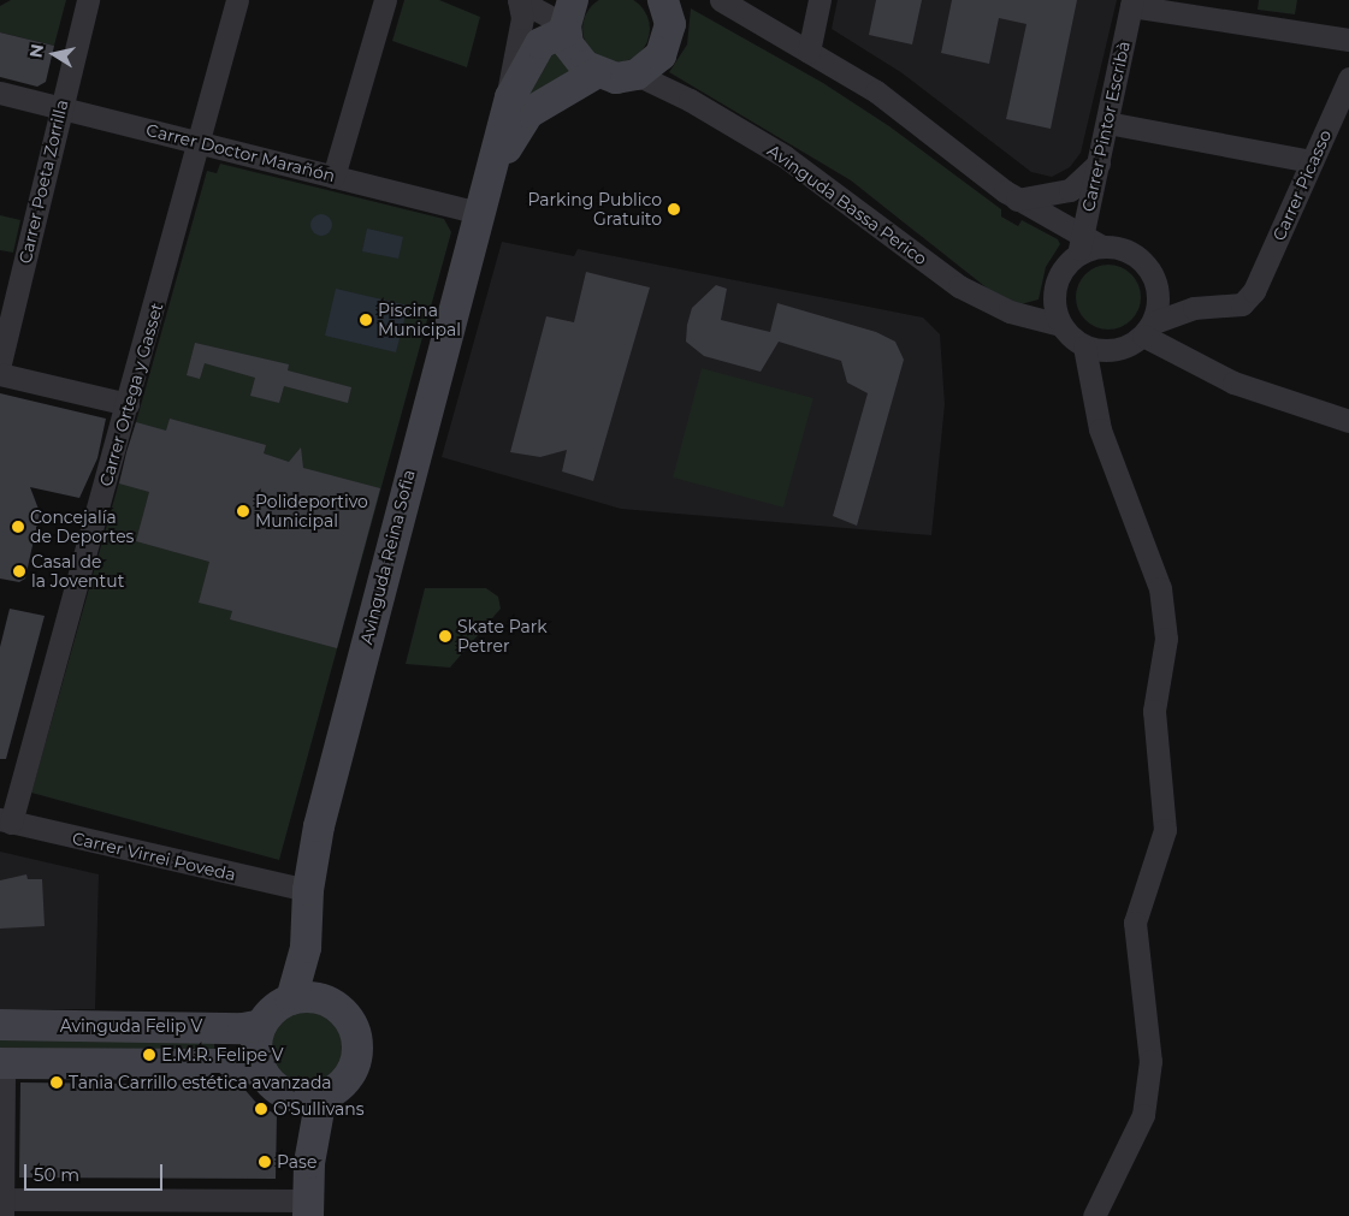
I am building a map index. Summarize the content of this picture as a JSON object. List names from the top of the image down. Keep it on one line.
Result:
{"streets":{"street":["Carrer Pintor Escribà","Carrer Doctor Marañón","Carrer Poeta Zorrilla","Carrer Picasso","Avinguda Bassa Perico","Carrer Ortega y Gasset","Avinguda Reina Sofia","Carrer Virrei Poveda","Avinguda Felip V"]},"crossings":[["Carrer Pintor Escribà","Carrer Picasso"],["Carrer Pintor Escribà","Avinguda Bassa Perico"],["Carrer Doctor Marañón","Carrer Poeta Zorrilla"],["Carrer Doctor Marañón","Carrer Ortega y Gasset"],["Carrer Doctor Marañón","Avinguda Reina Sofia"],["Carrer Picasso","Avinguda Bassa Perico"],["Carrer Ortega y Gasset","Carrer Virrei Poveda"],["Avinguda Reina Sofia","Carrer Virrei Poveda"],["Avinguda Reina Sofia","Avinguda Felip V"]],"places":["Parking Publico Gratuito","Piscina Municipal","Polideportivo Municipal","Concejalía de Deportes","Casal de la Joventut","Skate Park Petrer","E.M.R. Felipe V","Tania Carrillo estética avanzada","O'Sullivans","Pase"],"scale_bar":"50 m","north":"left"}
